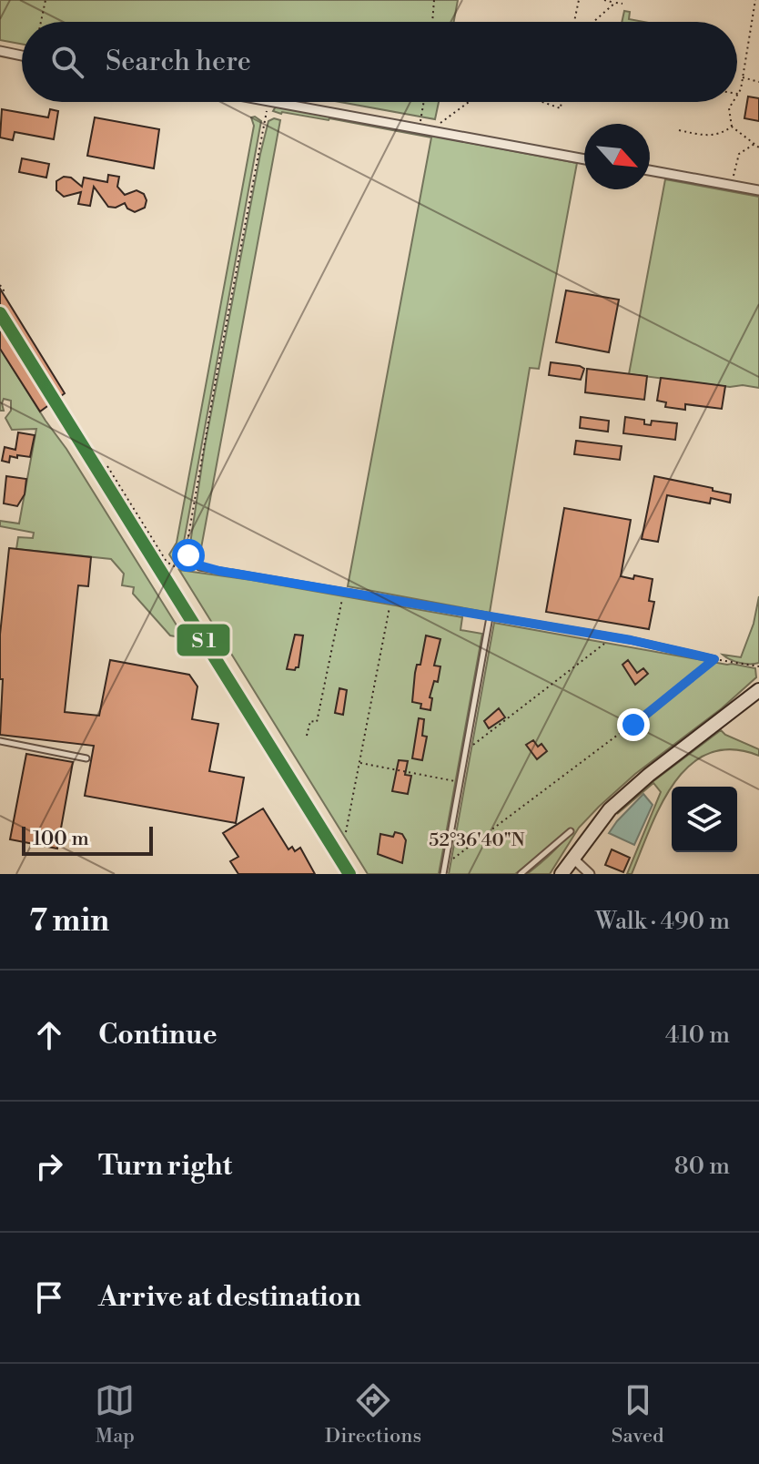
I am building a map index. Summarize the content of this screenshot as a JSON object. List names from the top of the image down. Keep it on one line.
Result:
{"scale_bar":"100 m","north":"bottom right","page":{"search":"Search here","scale":"100 m","heading":["7 min","Walk · 490 m"],"list":[["Continue","410 m"],["Turn right","80 m"],"Arrive at destination"],"nav":["Map","Directions","Saved"]},"coordinates":["52°36'40\"N"]}
